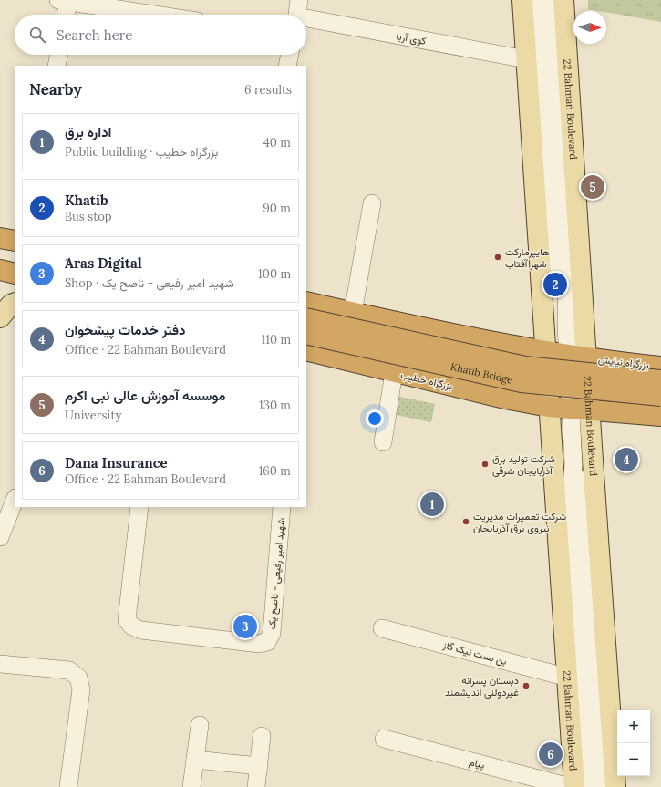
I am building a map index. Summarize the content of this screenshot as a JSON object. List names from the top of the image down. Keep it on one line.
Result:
{"streets":{"highway":["بزرگراه نیایش","Khatib Bridge","بزرگراه خطیب"],"main road":["22 Bahman Boulevard"],"street":["کوی آریا","شهید امیر رفیعی - ناصح یک","بن بست نیک گاز","پیام"]},"crossings":[["کوی آریا","22 Bahman Boulevard"],["22 Bahman Boulevard","بزرگراه نیایش"],["22 Bahman Boulevard","بزرگراه خطیب"],["22 Bahman Boulevard","بن بست نیک گاز"]],"places":["هایپرمارکت شهر آفتاب","شرکت تولید برق آذربایجان شرقی","شرکت تعمیرات مدیریت نیروی برق آذربایجان","دبستان پسرانه غیردولتی اندیشمند"],"north":"right","page":{"search":"Search here","heading":["Nearby","6 results"],"list":[{"mark":"1","name":"اداره برق","note":"Public building · بزرگراه خطیب","value":"40 m"},{"mark":"2","name":"Khatib","note":"Bus stop","value":"90 m"},{"mark":"3","name":"َAras Digital","note":"Shop · شهید امیر رفیعی - ناصح یک","value":"100 m"},{"mark":"4","name":"دفتر خدمات پیشخوان","note":"Office · 22 Bahman Boulevard","value":"110 m"},{"mark":"5","name":"موسسه آموزش عالی نبی اکرم","note":"University","value":"130 m"},{"mark":"6","name":"Dana Insurance","note":"Office · 22 Bahman Boulevard","value":"160 m"}],"pins":["5","2","4","1","3","6"],"map_buttons":["+","−"]}}
